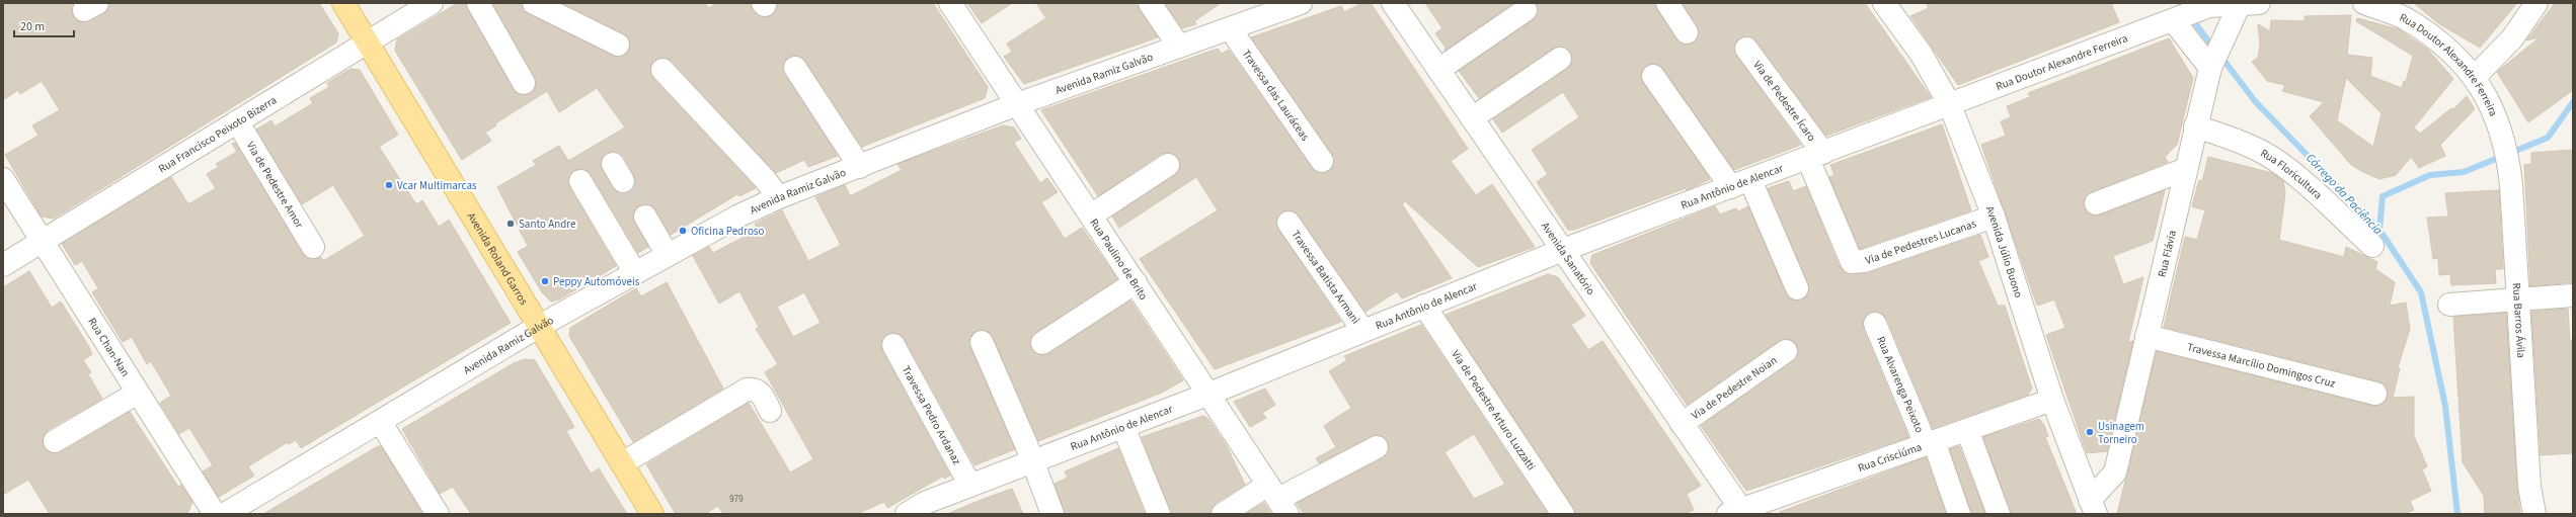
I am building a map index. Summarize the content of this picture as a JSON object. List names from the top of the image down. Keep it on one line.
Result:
{"streets":{"main road":["Avenida Roland Garros"],"street":["Rua Doutor Alexandre Ferreira","Avenida Ramiz Galvão","Travessa das Lauráceas","Via de Pedestre Ícaro","Rua Francisco Peixoto Bizerra","Rua Floricultura","Via de Pedestre Amor","Rua Antônio de Alencar","Via de Pedestres Lucanas","Avenida Júlio Buono","Rua Flávia","Rua Paulino de Brito","Avenida Sanatório","Travessa Batista Armani","Rua Barros Ávila","Rua Chan-Nan","Travessa Marcílio Domingos Cruz","Rua Alvarenga Peixoto","Via de Pedestre Noian","Via de Pedestre Arturo Luzzatti","Travessa Pedro Ardanaz","Rua Crisciúma"]},"crossings":[["Rua Doutor Alexandre Ferreira","Rua Antônio de Alencar"],["Rua Doutor Alexandre Ferreira","Avenida Júlio Buono"],["Rua Doutor Alexandre Ferreira","Rua Flávia"],["Rua Doutor Alexandre Ferreira","Rua Barros Ávila"],["Avenida Ramiz Galvão","Travessa das Lauráceas"],["Avenida Ramiz Galvão","Rua Paulino de Brito"],["Avenida Ramiz Galvão","Avenida Roland Garros"],["Avenida Ramiz Galvão","Rua Chan-Nan"],["Via de Pedestre Ícaro","Rua Antônio de Alencar"],["Via de Pedestre Ícaro","Via de Pedestres Lucanas"],["Rua Francisco Peixoto Bizerra","Via de Pedestre Amor"],["Rua Francisco Peixoto Bizerra","Avenida Roland Garros"],["Rua Francisco Peixoto Bizerra","Rua Chan-Nan"],["Rua Floricultura","Rua Flávia"],["Rua Antônio de Alencar","Avenida Júlio Buono"],["Rua Antônio de Alencar","Rua Paulino de Brito"],["Rua Antônio de Alencar","Avenida Sanatório"],["Rua Antônio de Alencar","Travessa Batista Armani"],["Rua Antônio de Alencar","Via de Pedestre Arturo Luzzatti"],["Rua Antônio de Alencar","Travessa Pedro Ardanaz"],["Via de Pedestres Lucanas","Avenida Júlio Buono"],["Avenida Júlio Buono","Rua Flávia"],["Avenida Júlio Buono","Rua Crisciúma"],["Rua Flávia","Travessa Marcílio Domingos Cruz"],["Avenida Sanatório","Via de Pedestre Noian"],["Avenida Sanatório","Rua Crisciúma"],["Rua Alvarenga Peixoto","Rua Crisciúma"]],"water":["Córrego da Paciência"],"places":["Vcar Multimarcas","Santo Andre","Oficina Pedroso","Peppy Automóveis","Usinagem Torneiro"],"house_numbers":["979"],"scale_bar":"20 m"}
